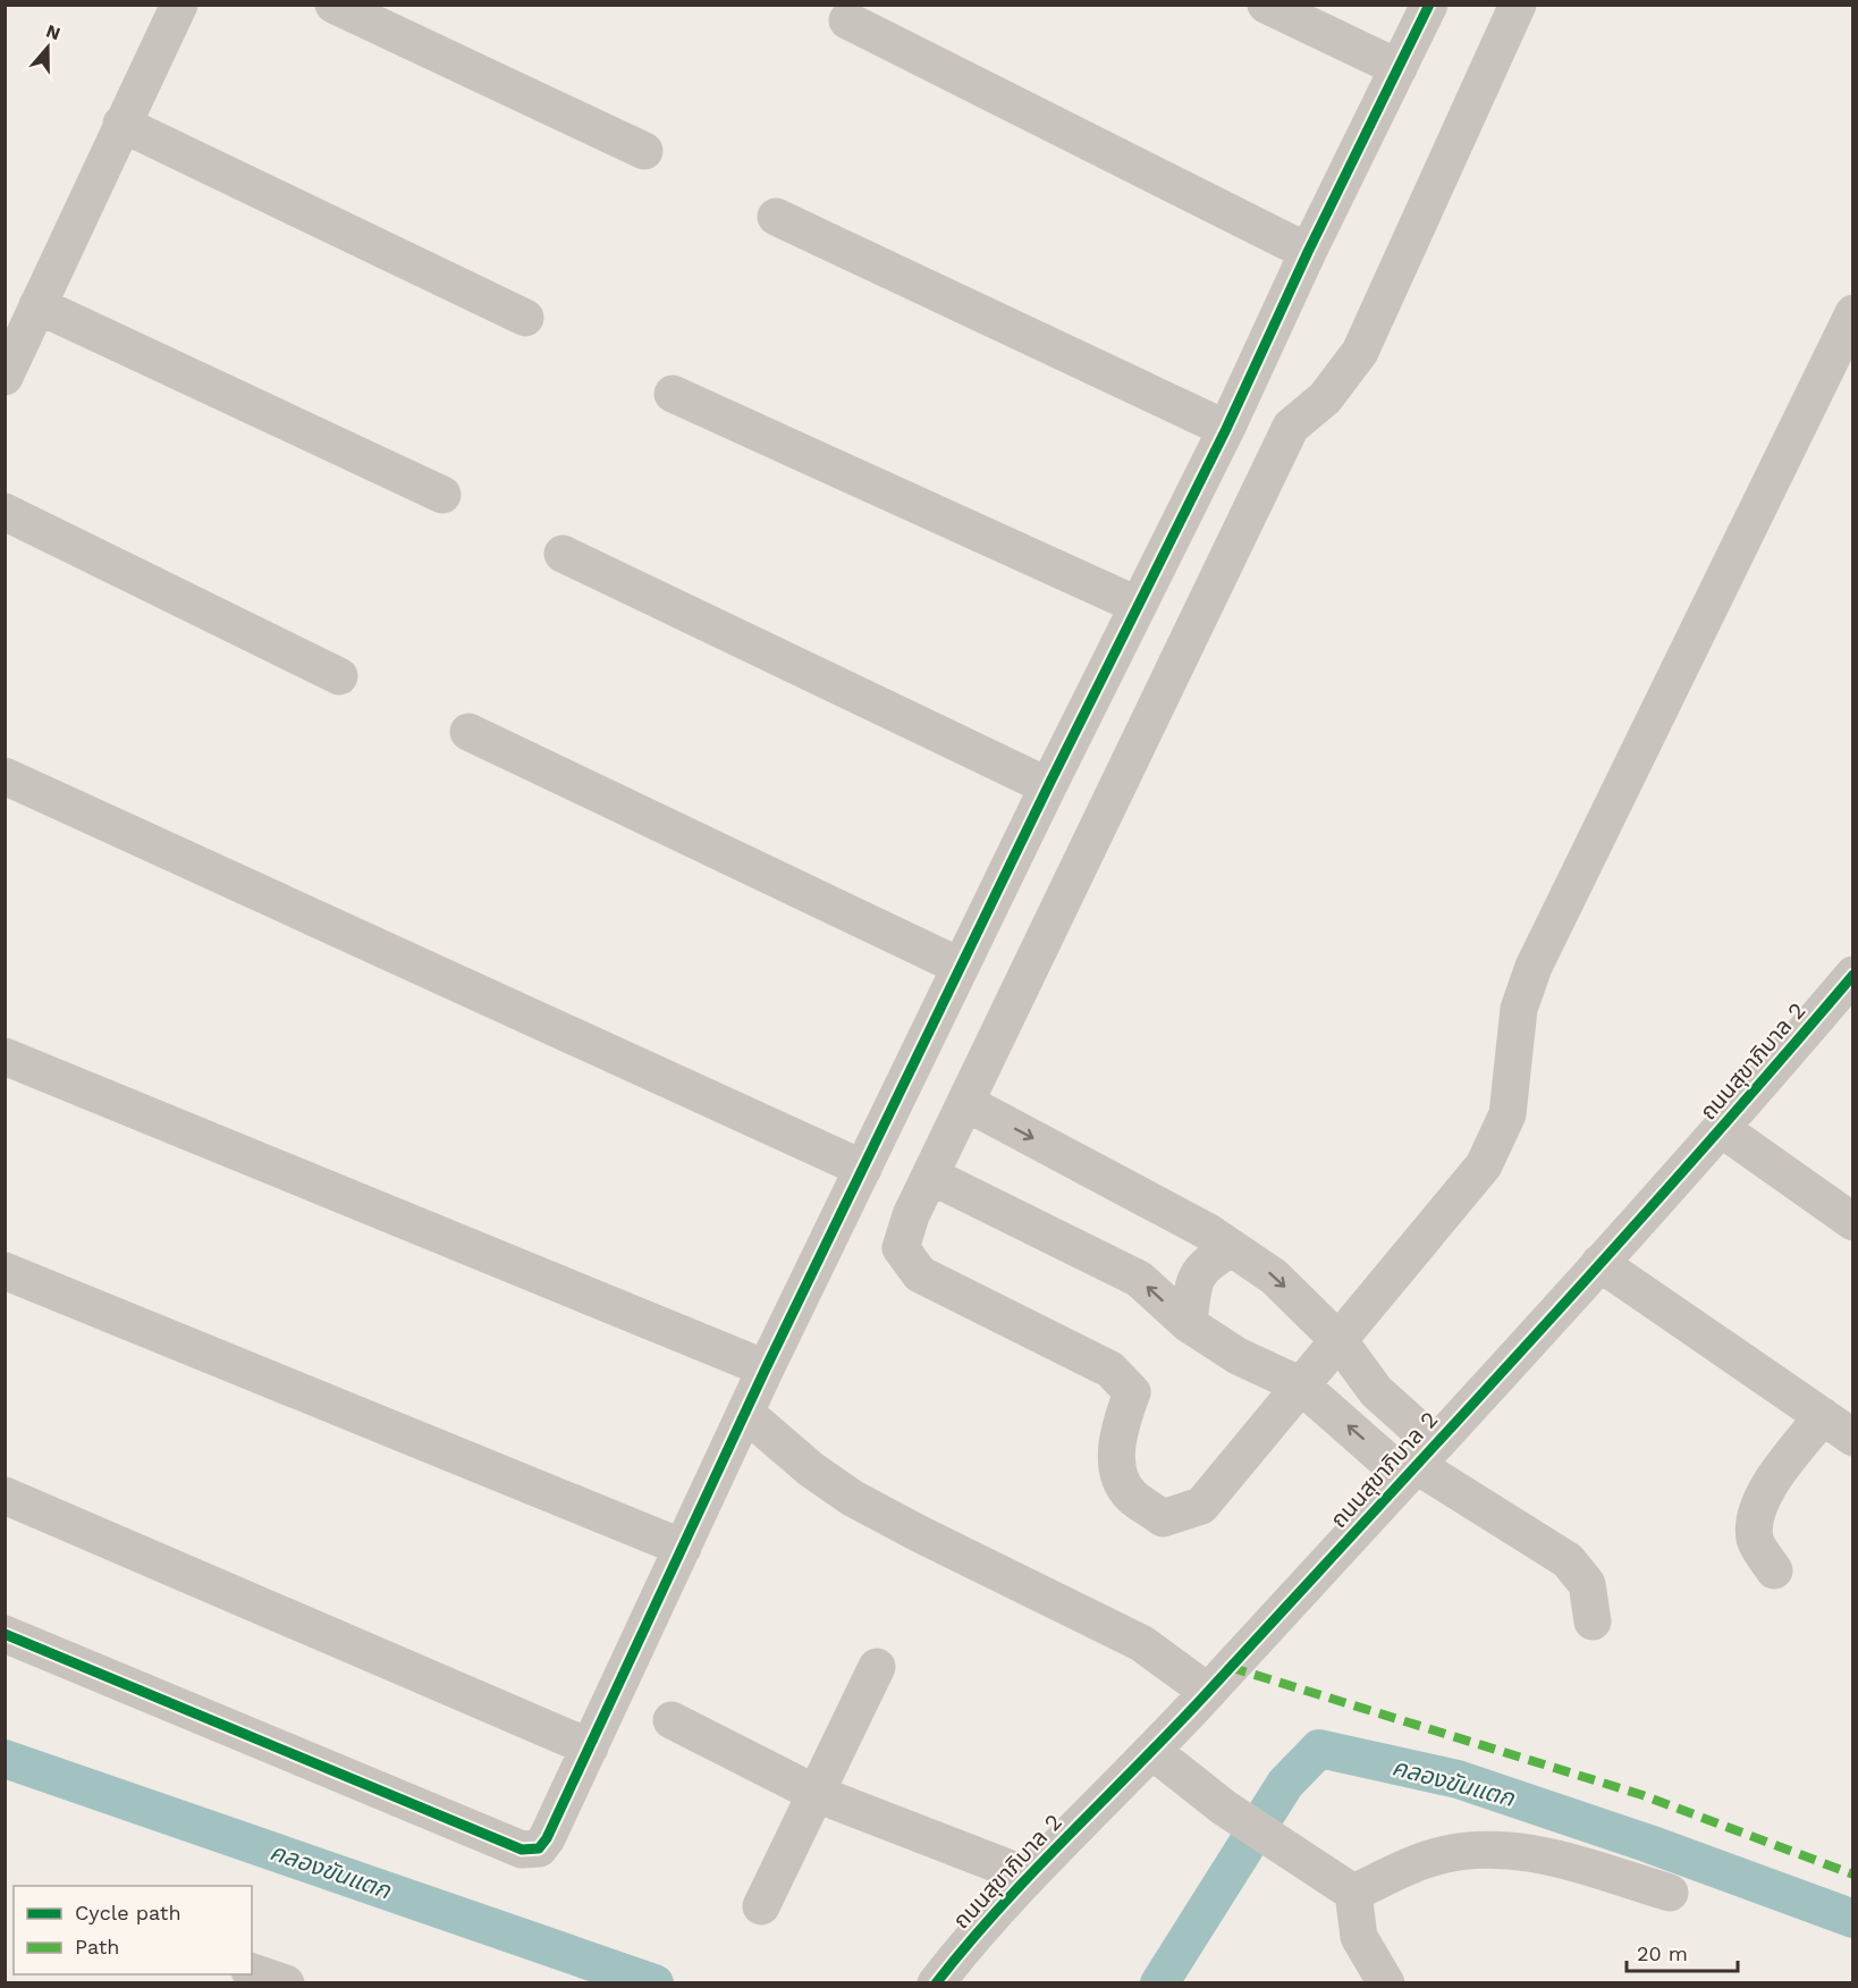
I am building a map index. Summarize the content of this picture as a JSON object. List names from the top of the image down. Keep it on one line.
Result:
{"streets":{"street":["ถนนสุขาภิบาล 2"]},"water":["คลองขันแตก"],"legend":["Cycle path","Path"],"scale_bar":"20 m","north":"top"}
